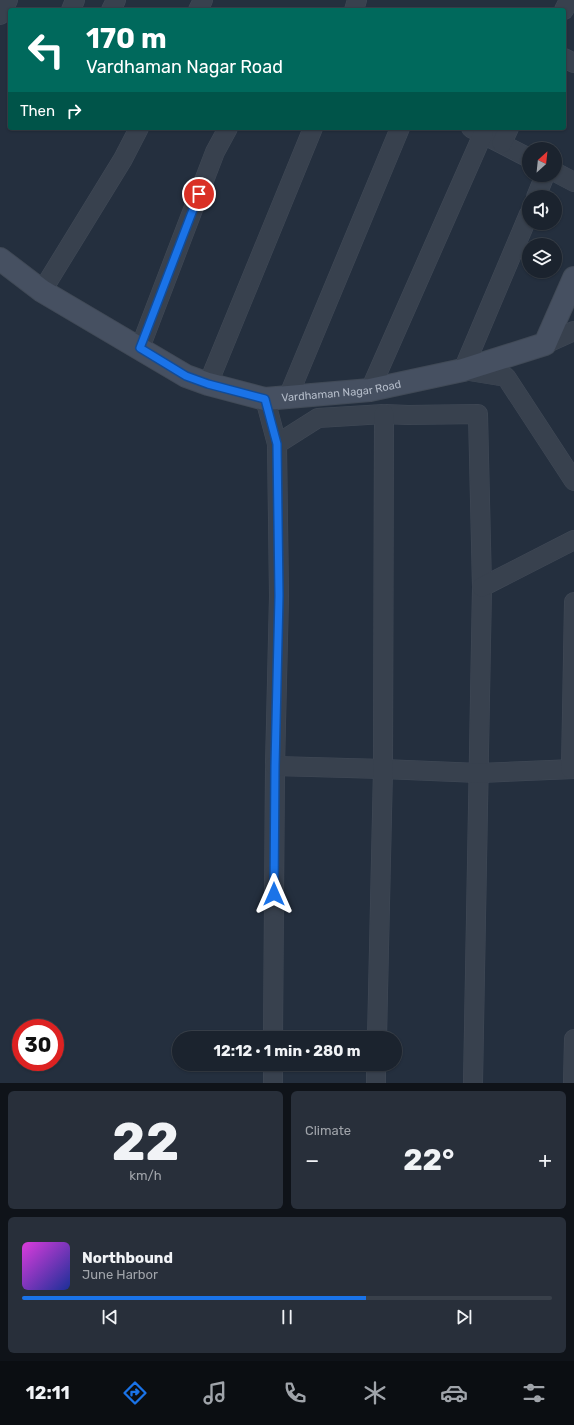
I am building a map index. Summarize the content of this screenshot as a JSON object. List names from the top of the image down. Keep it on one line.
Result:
{"streets":{"street":["Vardhaman Nagar Road"]},"north":"top right","page":{"turn":["170 m","Vardhaman Nagar Road"],"then":"Then","limit":"30","trip":"12:12 · 1 min · 280 m","tile":[["22","km/h"],"Climate"],"heat":["−","22°","+"],"song":["Northbound","June Harbor"],"tabs":"12:11"}}
